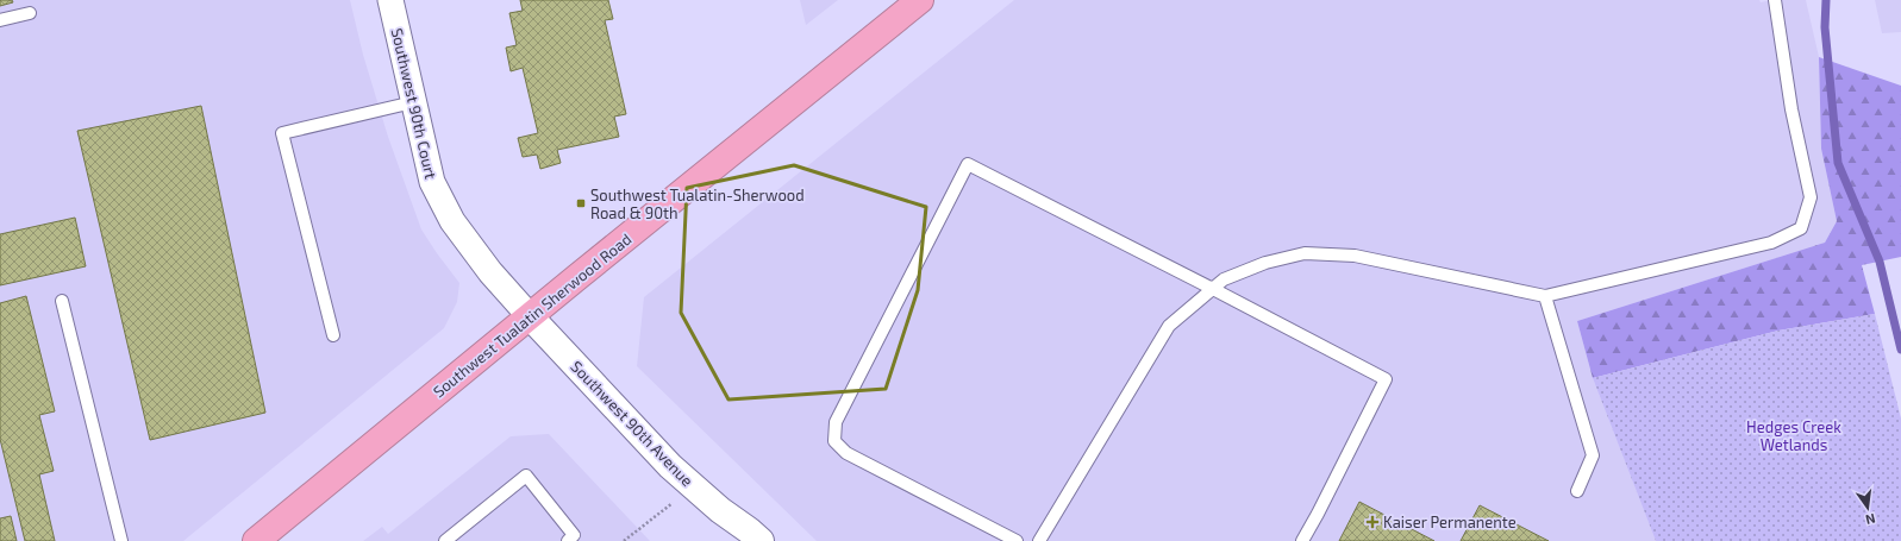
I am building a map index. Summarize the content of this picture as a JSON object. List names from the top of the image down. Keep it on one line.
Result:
{"streets":{"highway":["Southwest Tualatin Sherwood Road"],"street":["Southwest 90th Court","Southwest 90th Avenue"]},"crossings":[["Southwest 90th Court","Southwest Tualatin Sherwood Road"],["Southwest 90th Court","Southwest 90th Avenue"],["Southwest Tualatin Sherwood Road","Southwest 90th Avenue"]],"parks":["Hedges Creek Wetlands"],"places":{"transit":["Southwest Tualatin-Sherwood Road & 90th"],"health":["Kaiser Permanente"]},"north":"bottom"}
